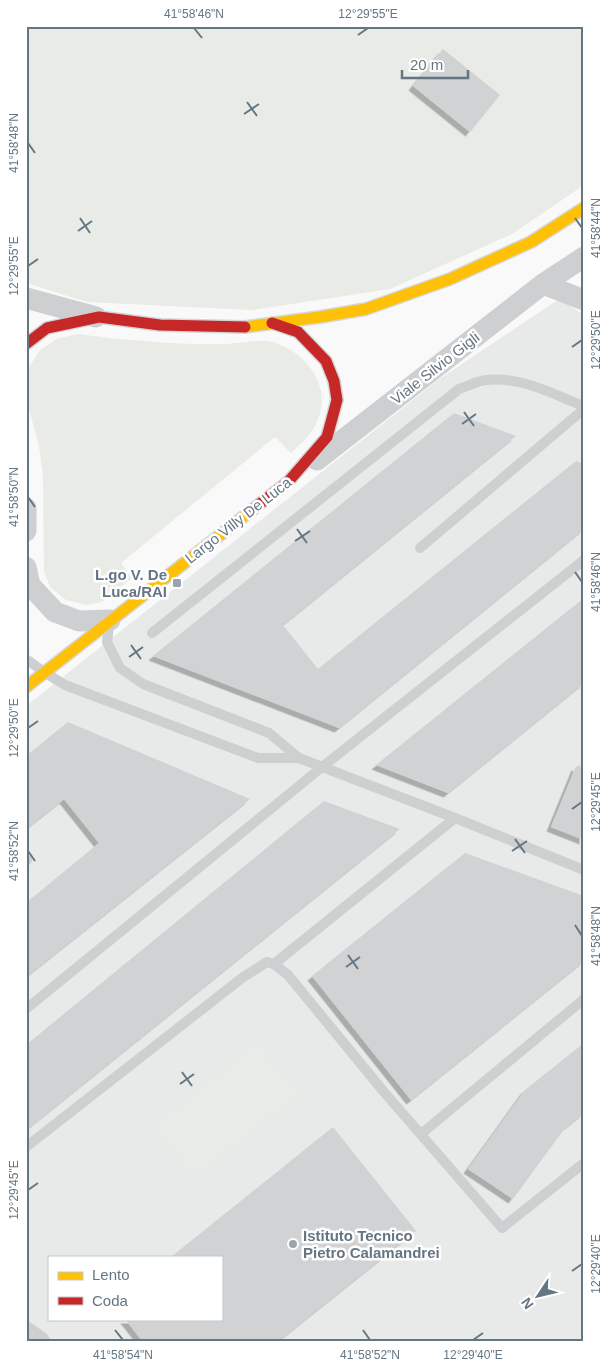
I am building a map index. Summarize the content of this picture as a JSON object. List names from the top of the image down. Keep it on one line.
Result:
{"streets":{"street":["Viale Silvio Gigli","Largo Villy De Luca"]},"crossings":[["Viale Silvio Gigli","Largo Villy De Luca"]],"places":{"transit":["L.go V. De Luca/RAI"],"other":["Istituto Tecnico Pietro Calamandrei"]},"legend":["Lento","Coda"],"scale_bar":"20 m","north":"bottom left","coordinates":["41°58'46\"N","12°29'55\"E","41°58'48\"N","41°58'44\"N","12°29'50\"E","41°58'50\"N","12°29'45\"E","41°58'52\"N","12°29'40\"E","41°58'54\"N"]}
